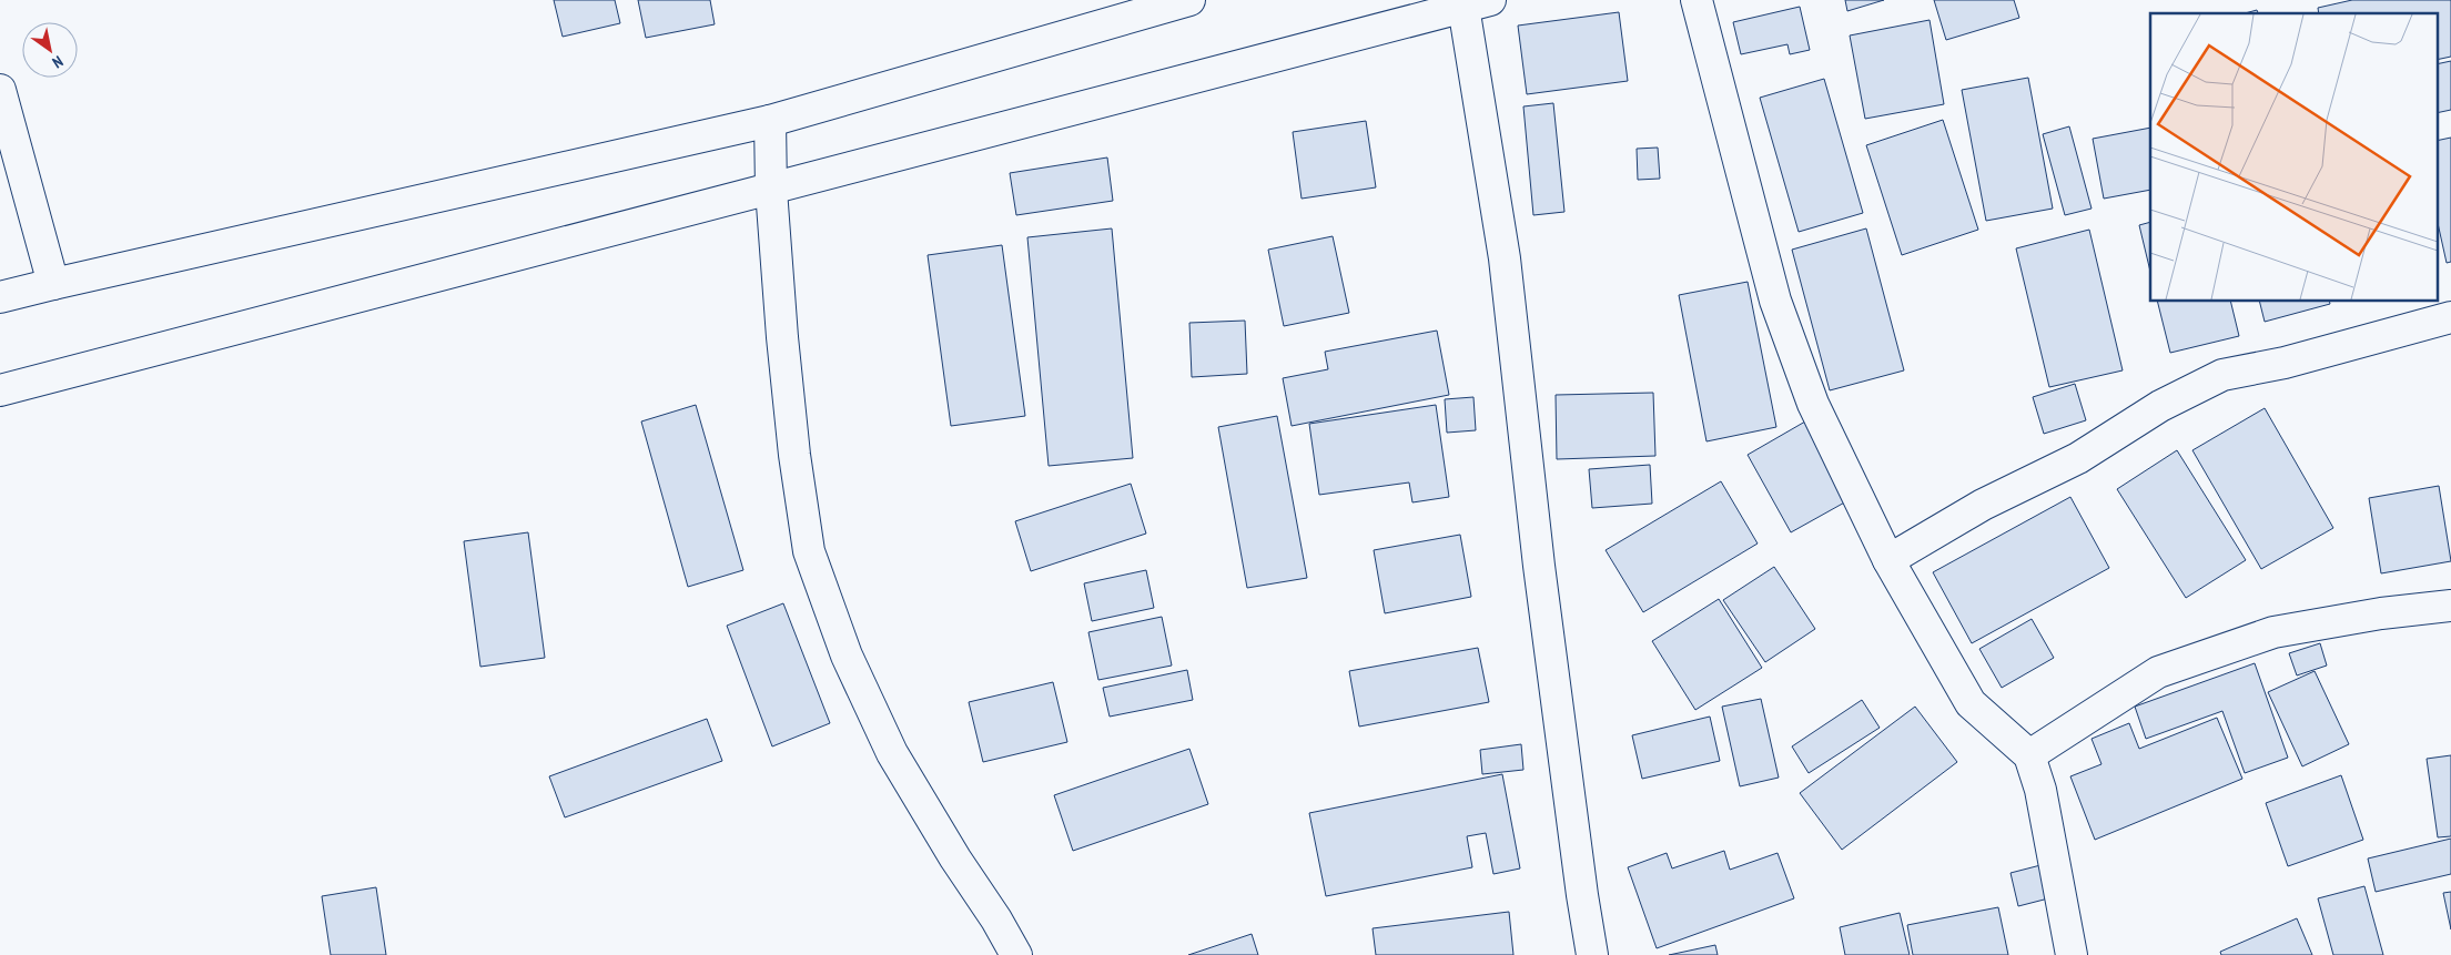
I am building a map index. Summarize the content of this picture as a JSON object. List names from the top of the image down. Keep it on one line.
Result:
{"north":"bottom right"}
